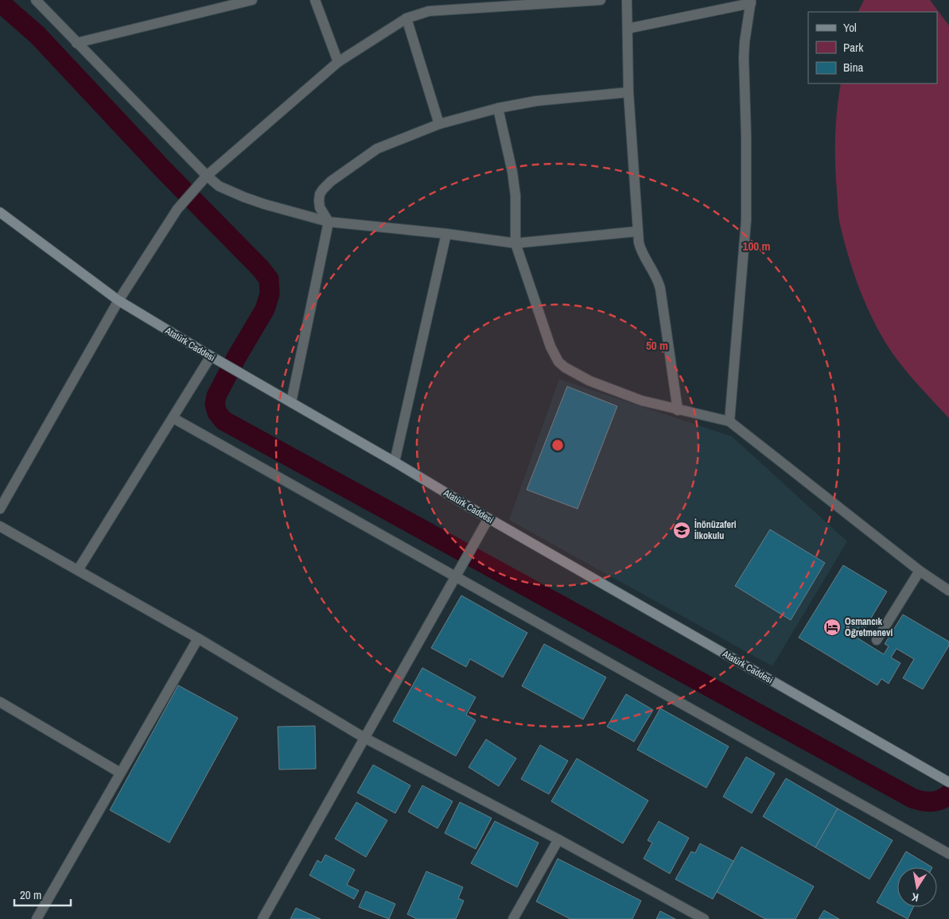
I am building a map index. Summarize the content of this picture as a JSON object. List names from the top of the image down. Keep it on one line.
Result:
{"streets":{"street":["Atatürk Caddesi"]},"places":{"school or university":["İnönüzaferi İlkokulu"],"hotel":["Osmancık Öğretmenevi"]},"legend":["Yol","Park","Bina"],"scale_bar":"20 m","north":"bottom","rings":["100 m","50 m"]}
